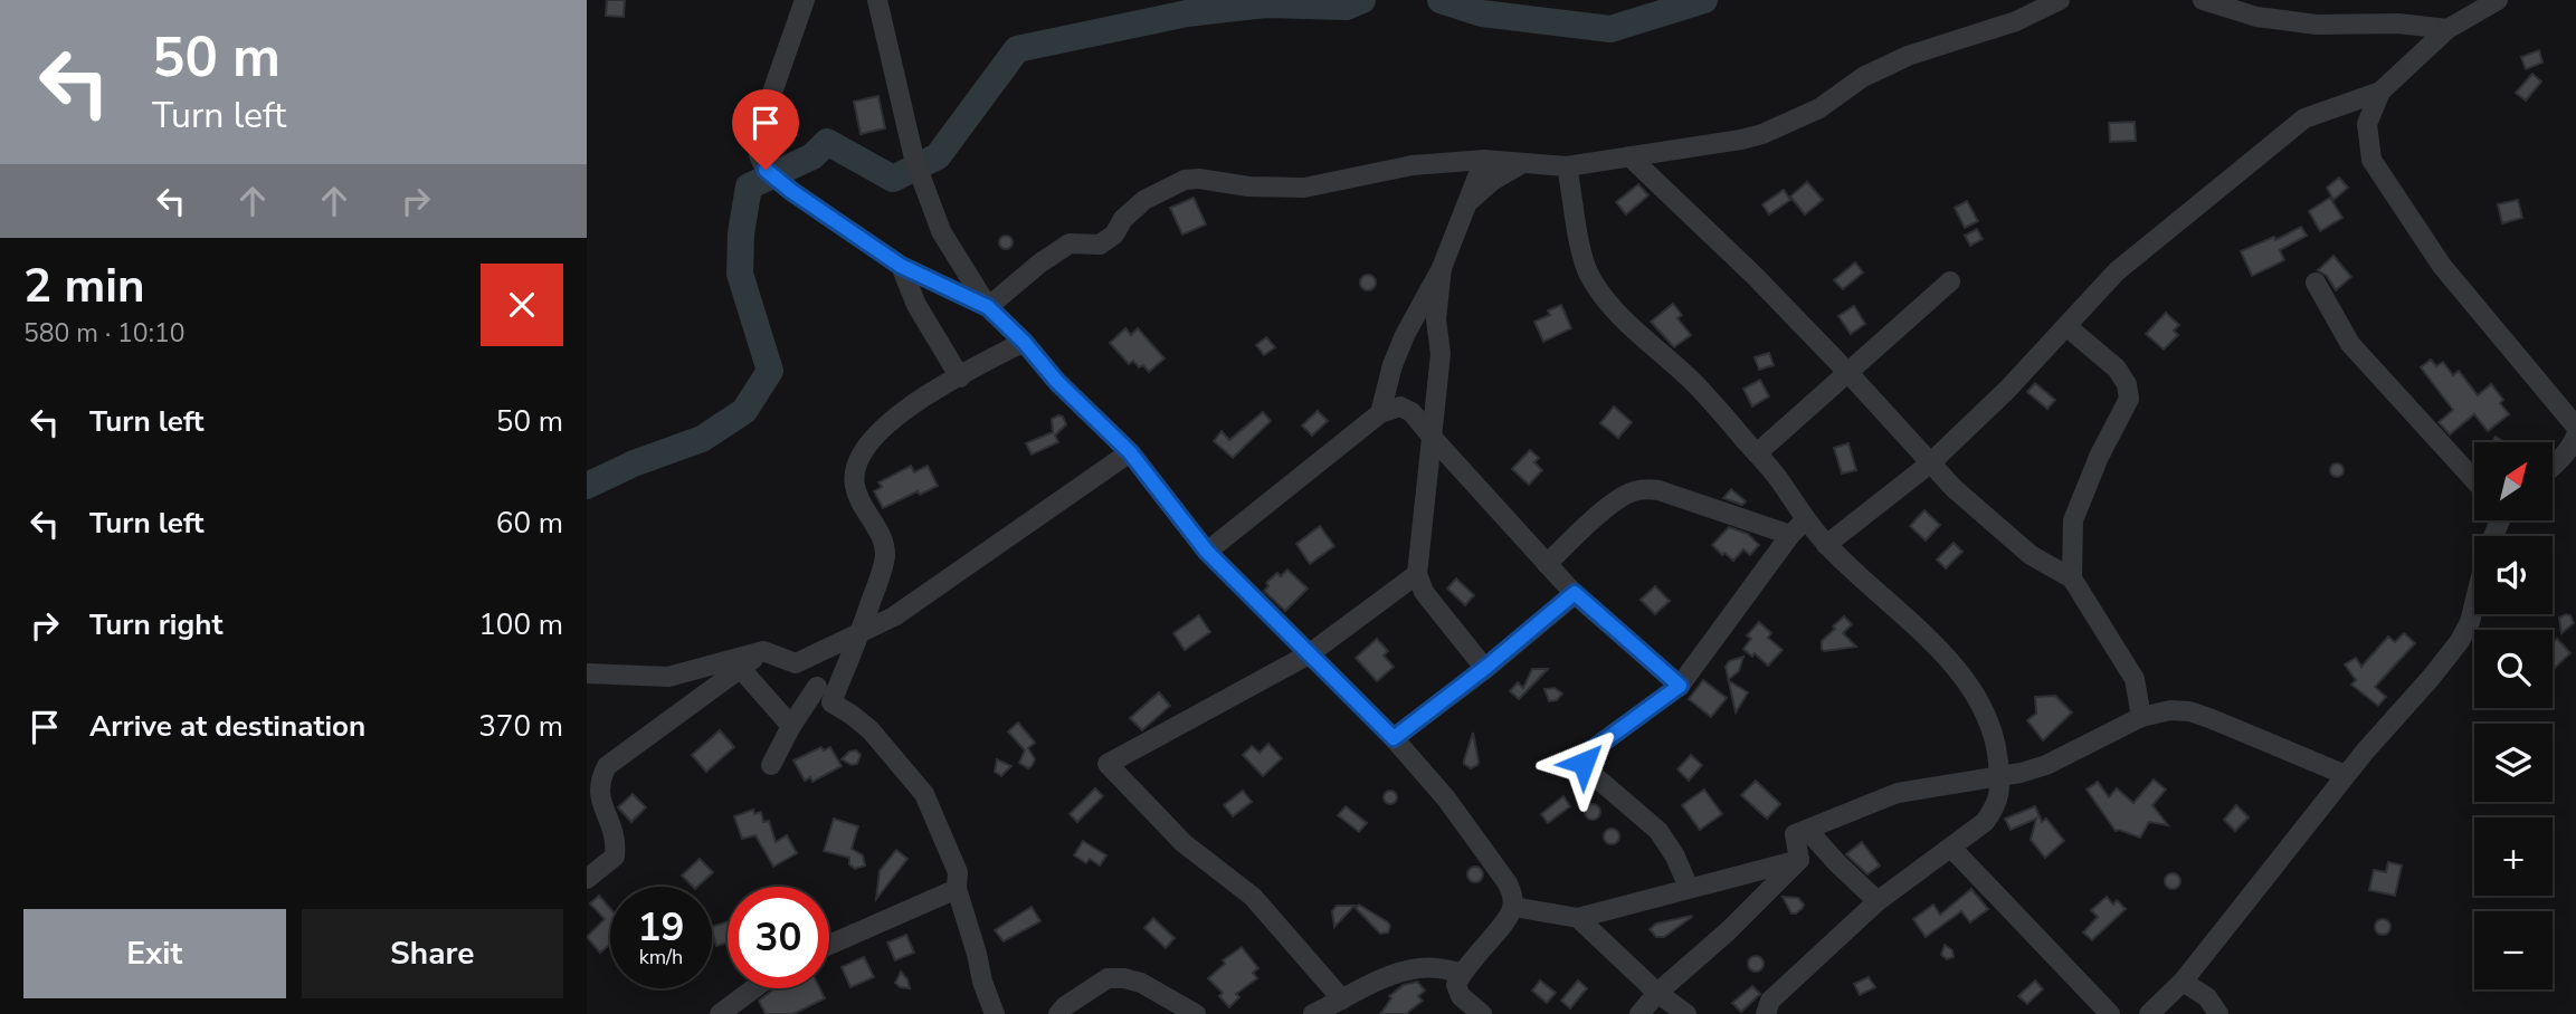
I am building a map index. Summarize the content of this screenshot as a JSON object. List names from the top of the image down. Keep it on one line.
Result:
{"north":"top right","page":{"turn":["50 m","Turn left"],"heading":["2 min","580 m · 10:10"],"list":[{"name":"Turn left","value":"50 m"},{"name":"Turn left","value":"60 m"},{"name":"Turn right","value":"100 m"},{"name":"Arrive at destination","value":"370 m"}],"map_buttons":["+","−"],"speed":"19 km/h","limit":"30","buttons":["Exit","Share"]}}
